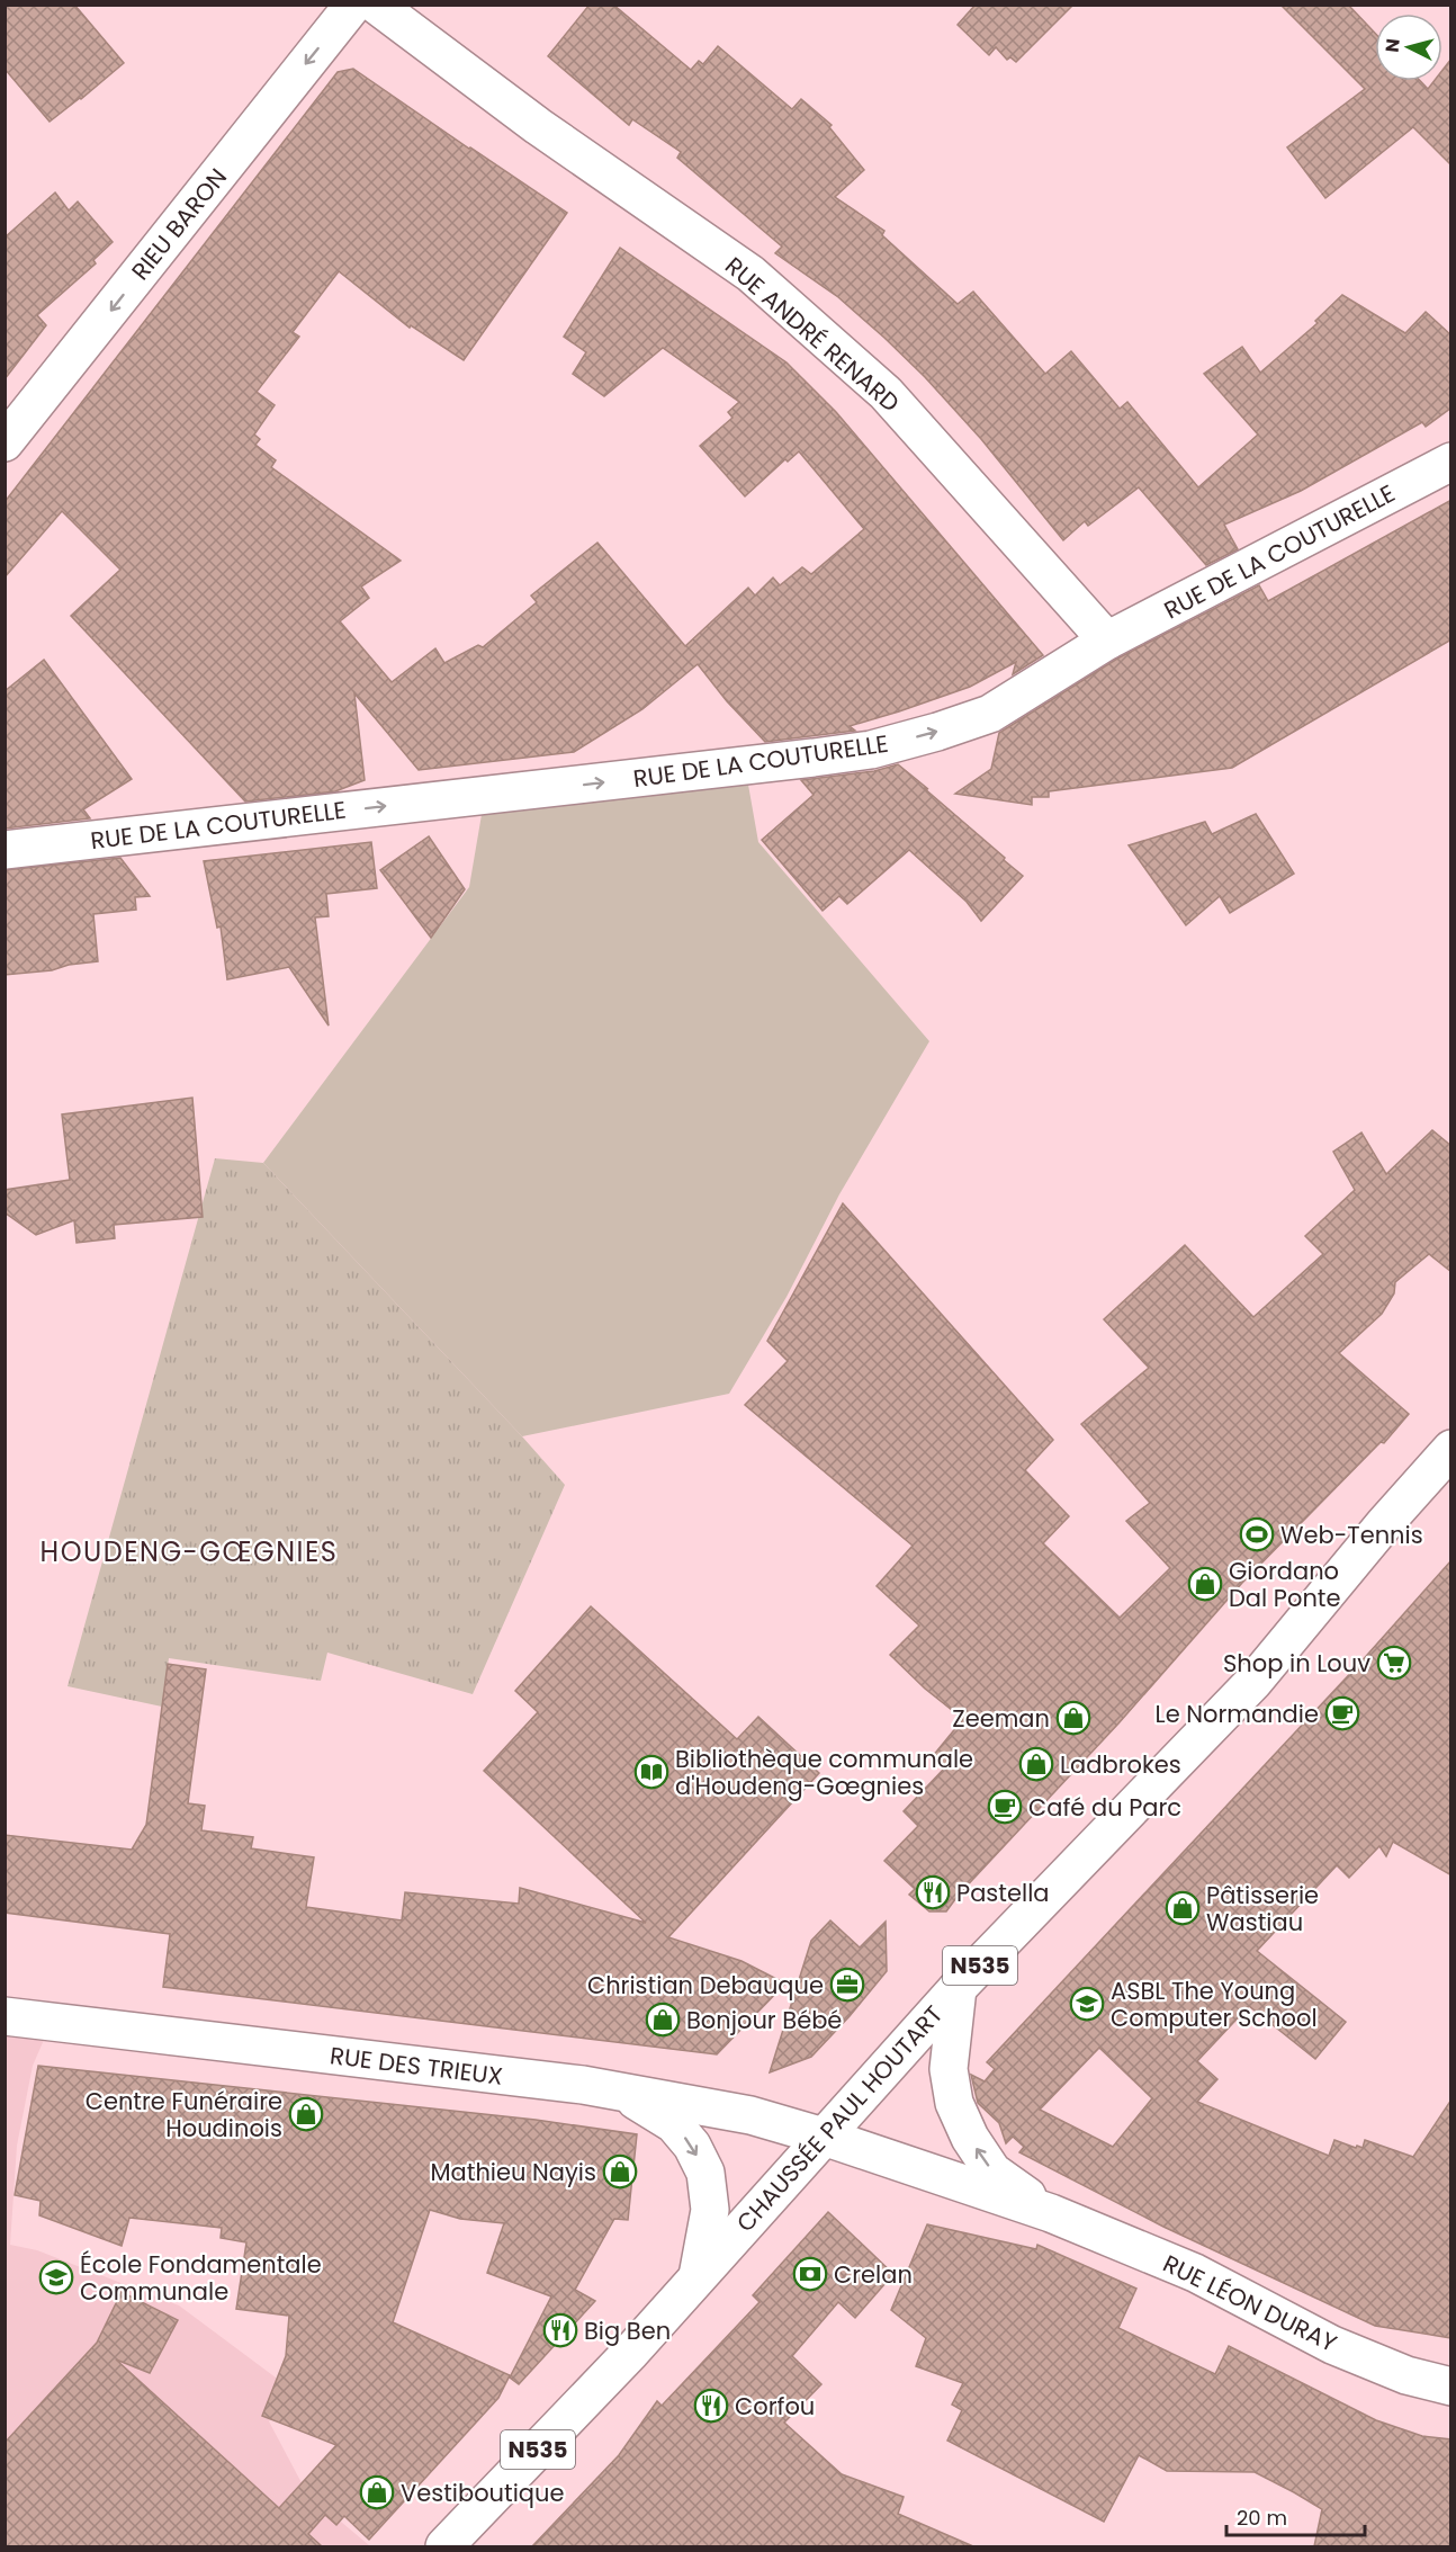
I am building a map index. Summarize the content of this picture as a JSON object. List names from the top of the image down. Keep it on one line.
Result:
{"streets":{"street":["RIEU BARON","RUE ANDRÉ RENARD","RUE DE LA COUTURELLE","N535","RUE DES TRIEUX","CHAUSSÉE PAUL HOUTART","RUE LÉON DURAY"]},"crossings":[["RUE ANDRÉ RENARD","RUE DE LA COUTURELLE"],["RUE DES TRIEUX","CHAUSSÉE PAUL HOUTART"],["RUE DES TRIEUX","RUE LÉON DURAY"],["CHAUSSÉE PAUL HOUTART","RUE LÉON DURAY"]],"one_way":["RIEU BARON","RUE DE LA COUTURELLE"],"districts":["HOUDENG-GŒGNIES"],"places":{"sports":["Web-Tennis"],"shop":["Giordano Dal Ponte","Zeeman","Ladbrokes","Pâtisserie Wastiau","Bonjour Bébé","Centre Funéraire Houdinois","Mathieu Nayis","Vestiboutique"],"supermarket":["Shop in Louv"],"cafe":["Le Normandie","Café du Parc"],"library":["Bibliothèque communale d'Houdeng-Gœgnies"],"restaurant":["Pastella","Big Ben","Corfou"],"office":["Christian Debauque"],"school or university":["ASBL The Young Computer School","École Fondamentale Communale"],"bank":["Crelan"]},"scale_bar":"20 m","north":"left"}
